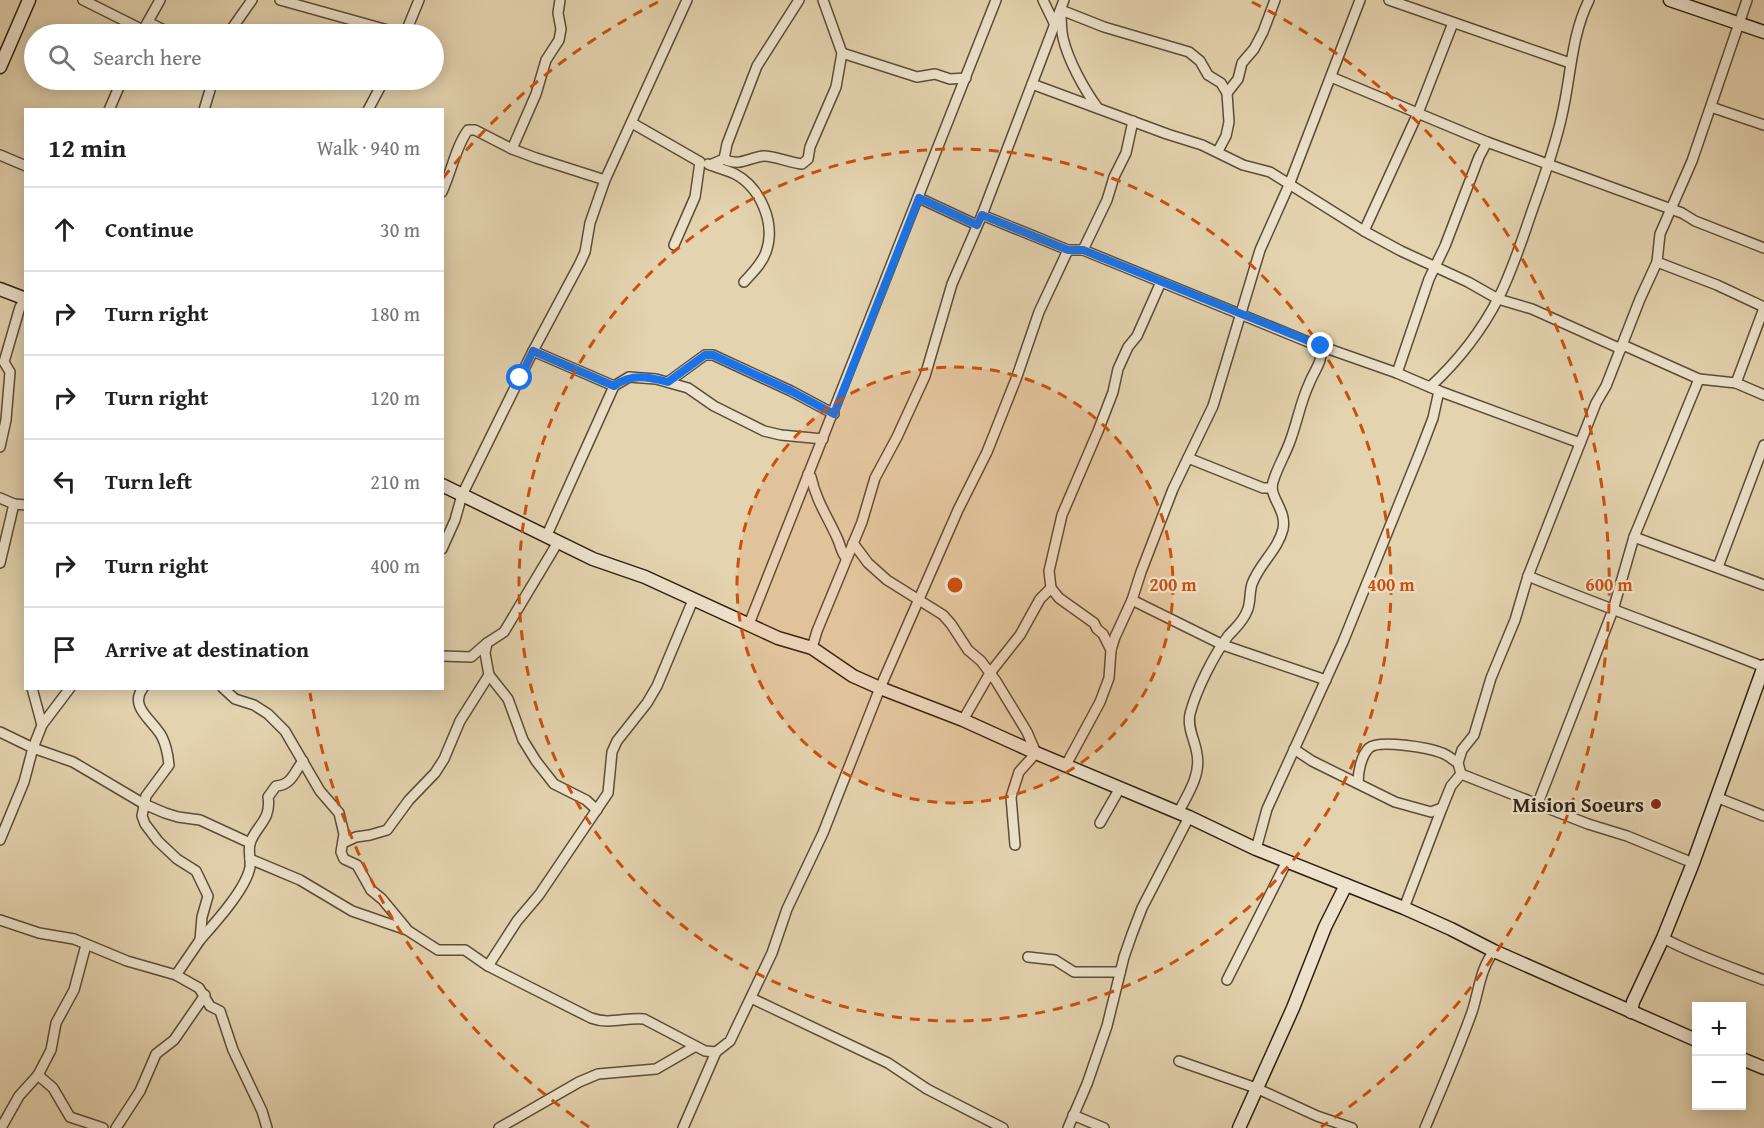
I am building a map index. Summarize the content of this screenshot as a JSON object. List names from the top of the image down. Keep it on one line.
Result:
{"places":["Mision Soeurs"],"page":{"search":"Search here","heading":["12 min","Walk · 940 m"],"list":[["Continue","30 m"],["Turn right","180 m"],["Turn right","120 m"],["Turn left","210 m"],["Turn right","400 m"],"Arrive at destination"],"map_buttons":["+","−"]},"rings":["200 m","400 m","600 m"]}
